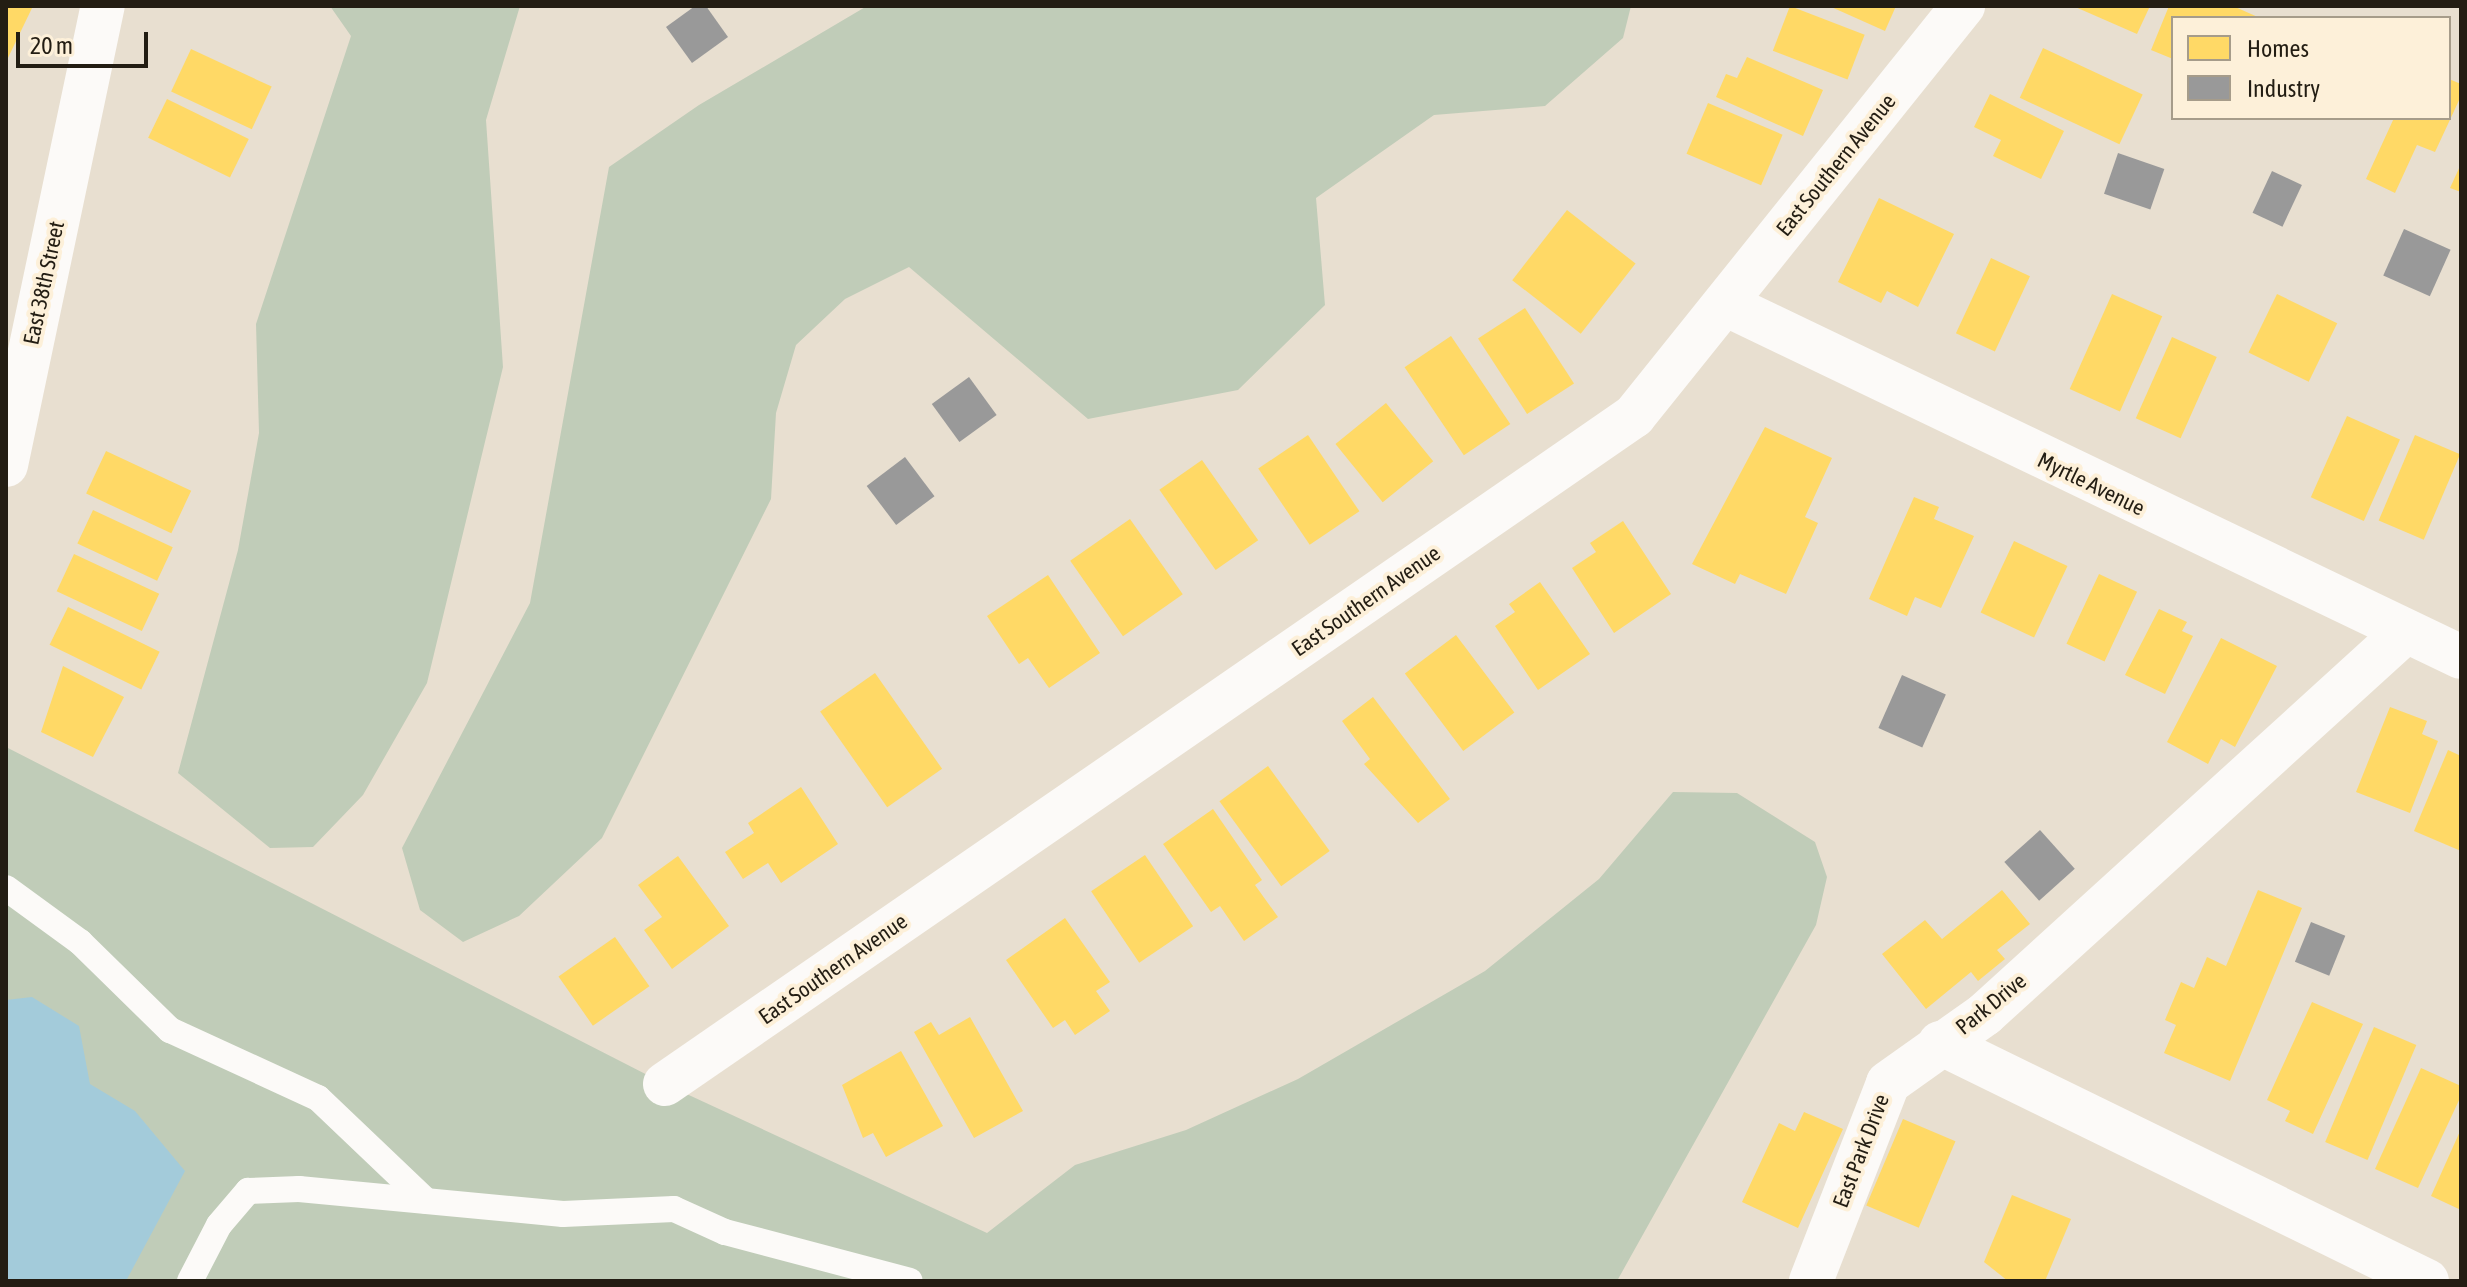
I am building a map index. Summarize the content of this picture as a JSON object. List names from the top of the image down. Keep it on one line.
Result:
{"streets":{"street":["East Southern Avenue","East 38th Street","Myrtle Avenue","Park Drive","East Park Drive"]},"crossings":[["East Southern Avenue","Myrtle Avenue"],["Myrtle Avenue","Park Drive"],["Park Drive","East Park Drive"]],"legend":["Homes","Industry"],"scale_bar":"20 m"}
